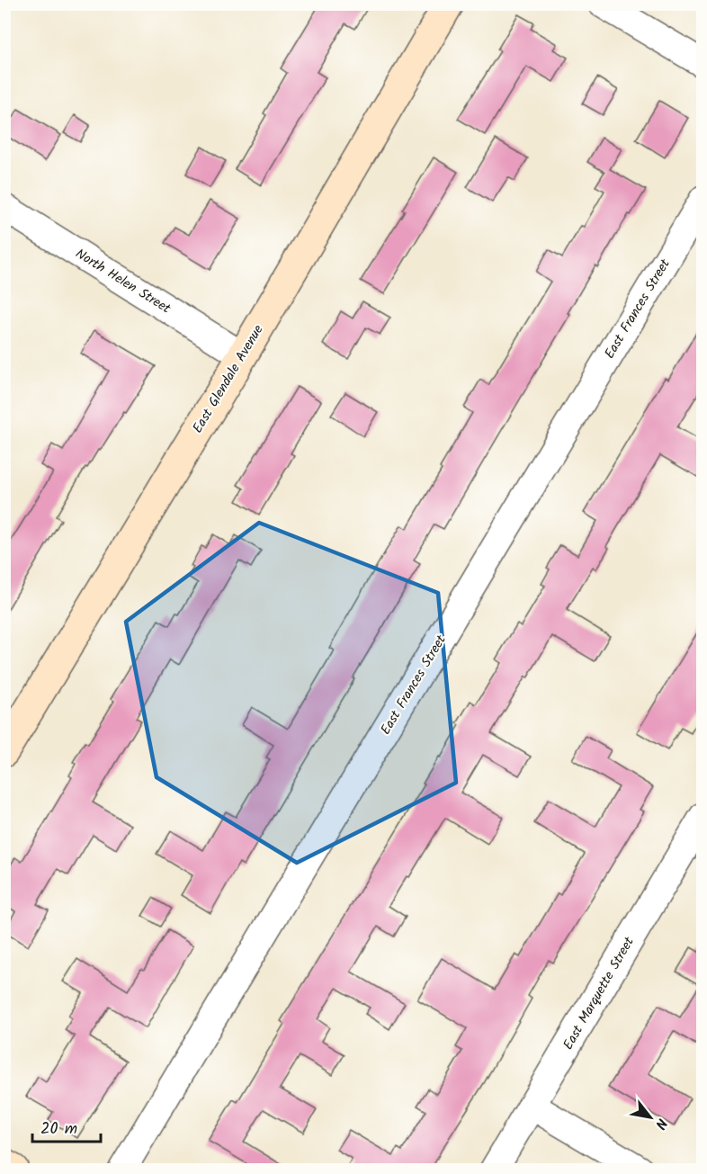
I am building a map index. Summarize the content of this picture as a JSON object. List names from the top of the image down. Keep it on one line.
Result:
{"streets":{"street":["North Helen Street","East Frances Street","East Glendale Avenue","East Marquette Street"]},"crossings":[["North Helen Street","East Glendale Avenue"]],"scale_bar":"20 m","north":"bottom right"}
